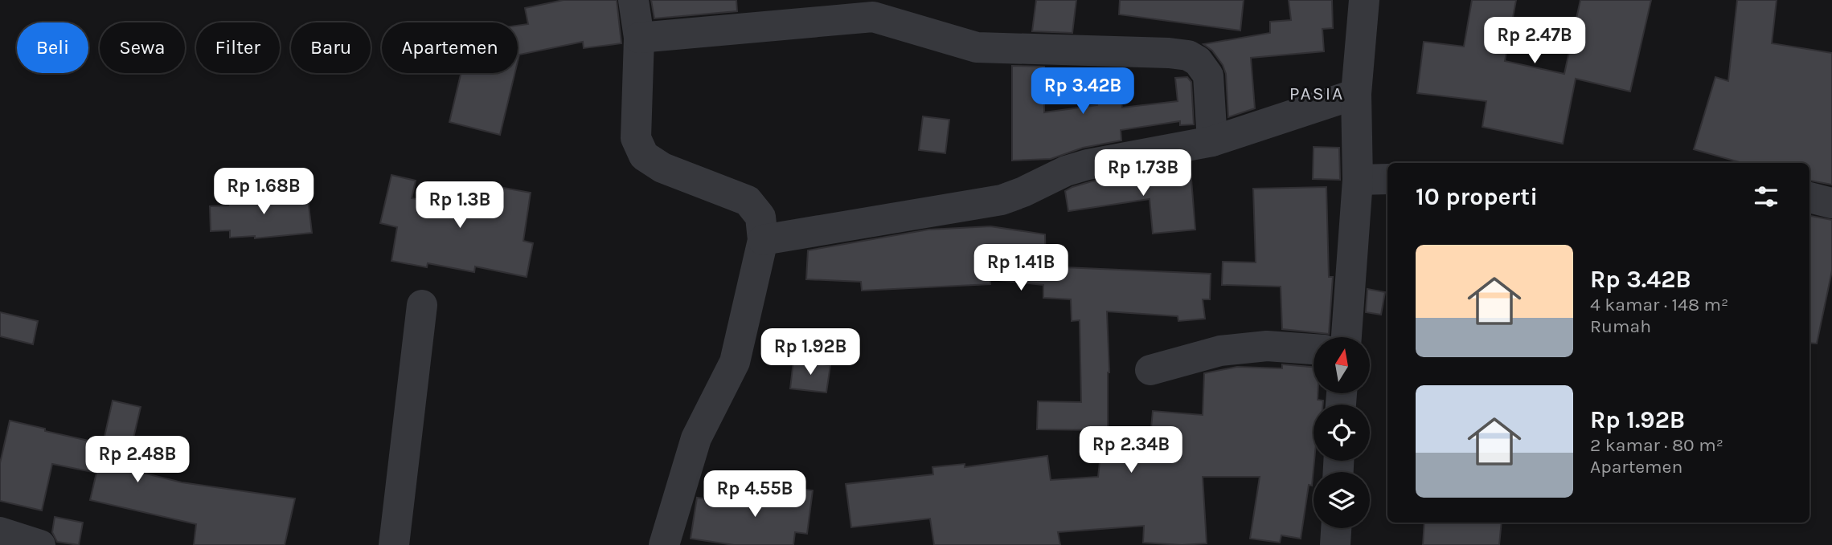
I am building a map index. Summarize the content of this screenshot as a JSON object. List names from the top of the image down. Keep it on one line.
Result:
{"districts":["PASIA"],"north":"top","page":{"price":["Rp 2.47B","Rp 3.42B","Rp 1.73B","Rp 1.68B","Rp 1.3B","Rp 1.41B","Rp 1.92B","Rp 2.34B","Rp 2.48B","Rp 4.55B"],"chip":["Beli","Sewa","Filter","Baru","Apartemen"],"heading":"10 properti","list":[{"name":"Rp 3.42B","note":"4 kamar · 148 m² · Rumah"},{"name":"Rp 1.92B","note":"2 kamar · 80 m² · Apartemen"}]}}
